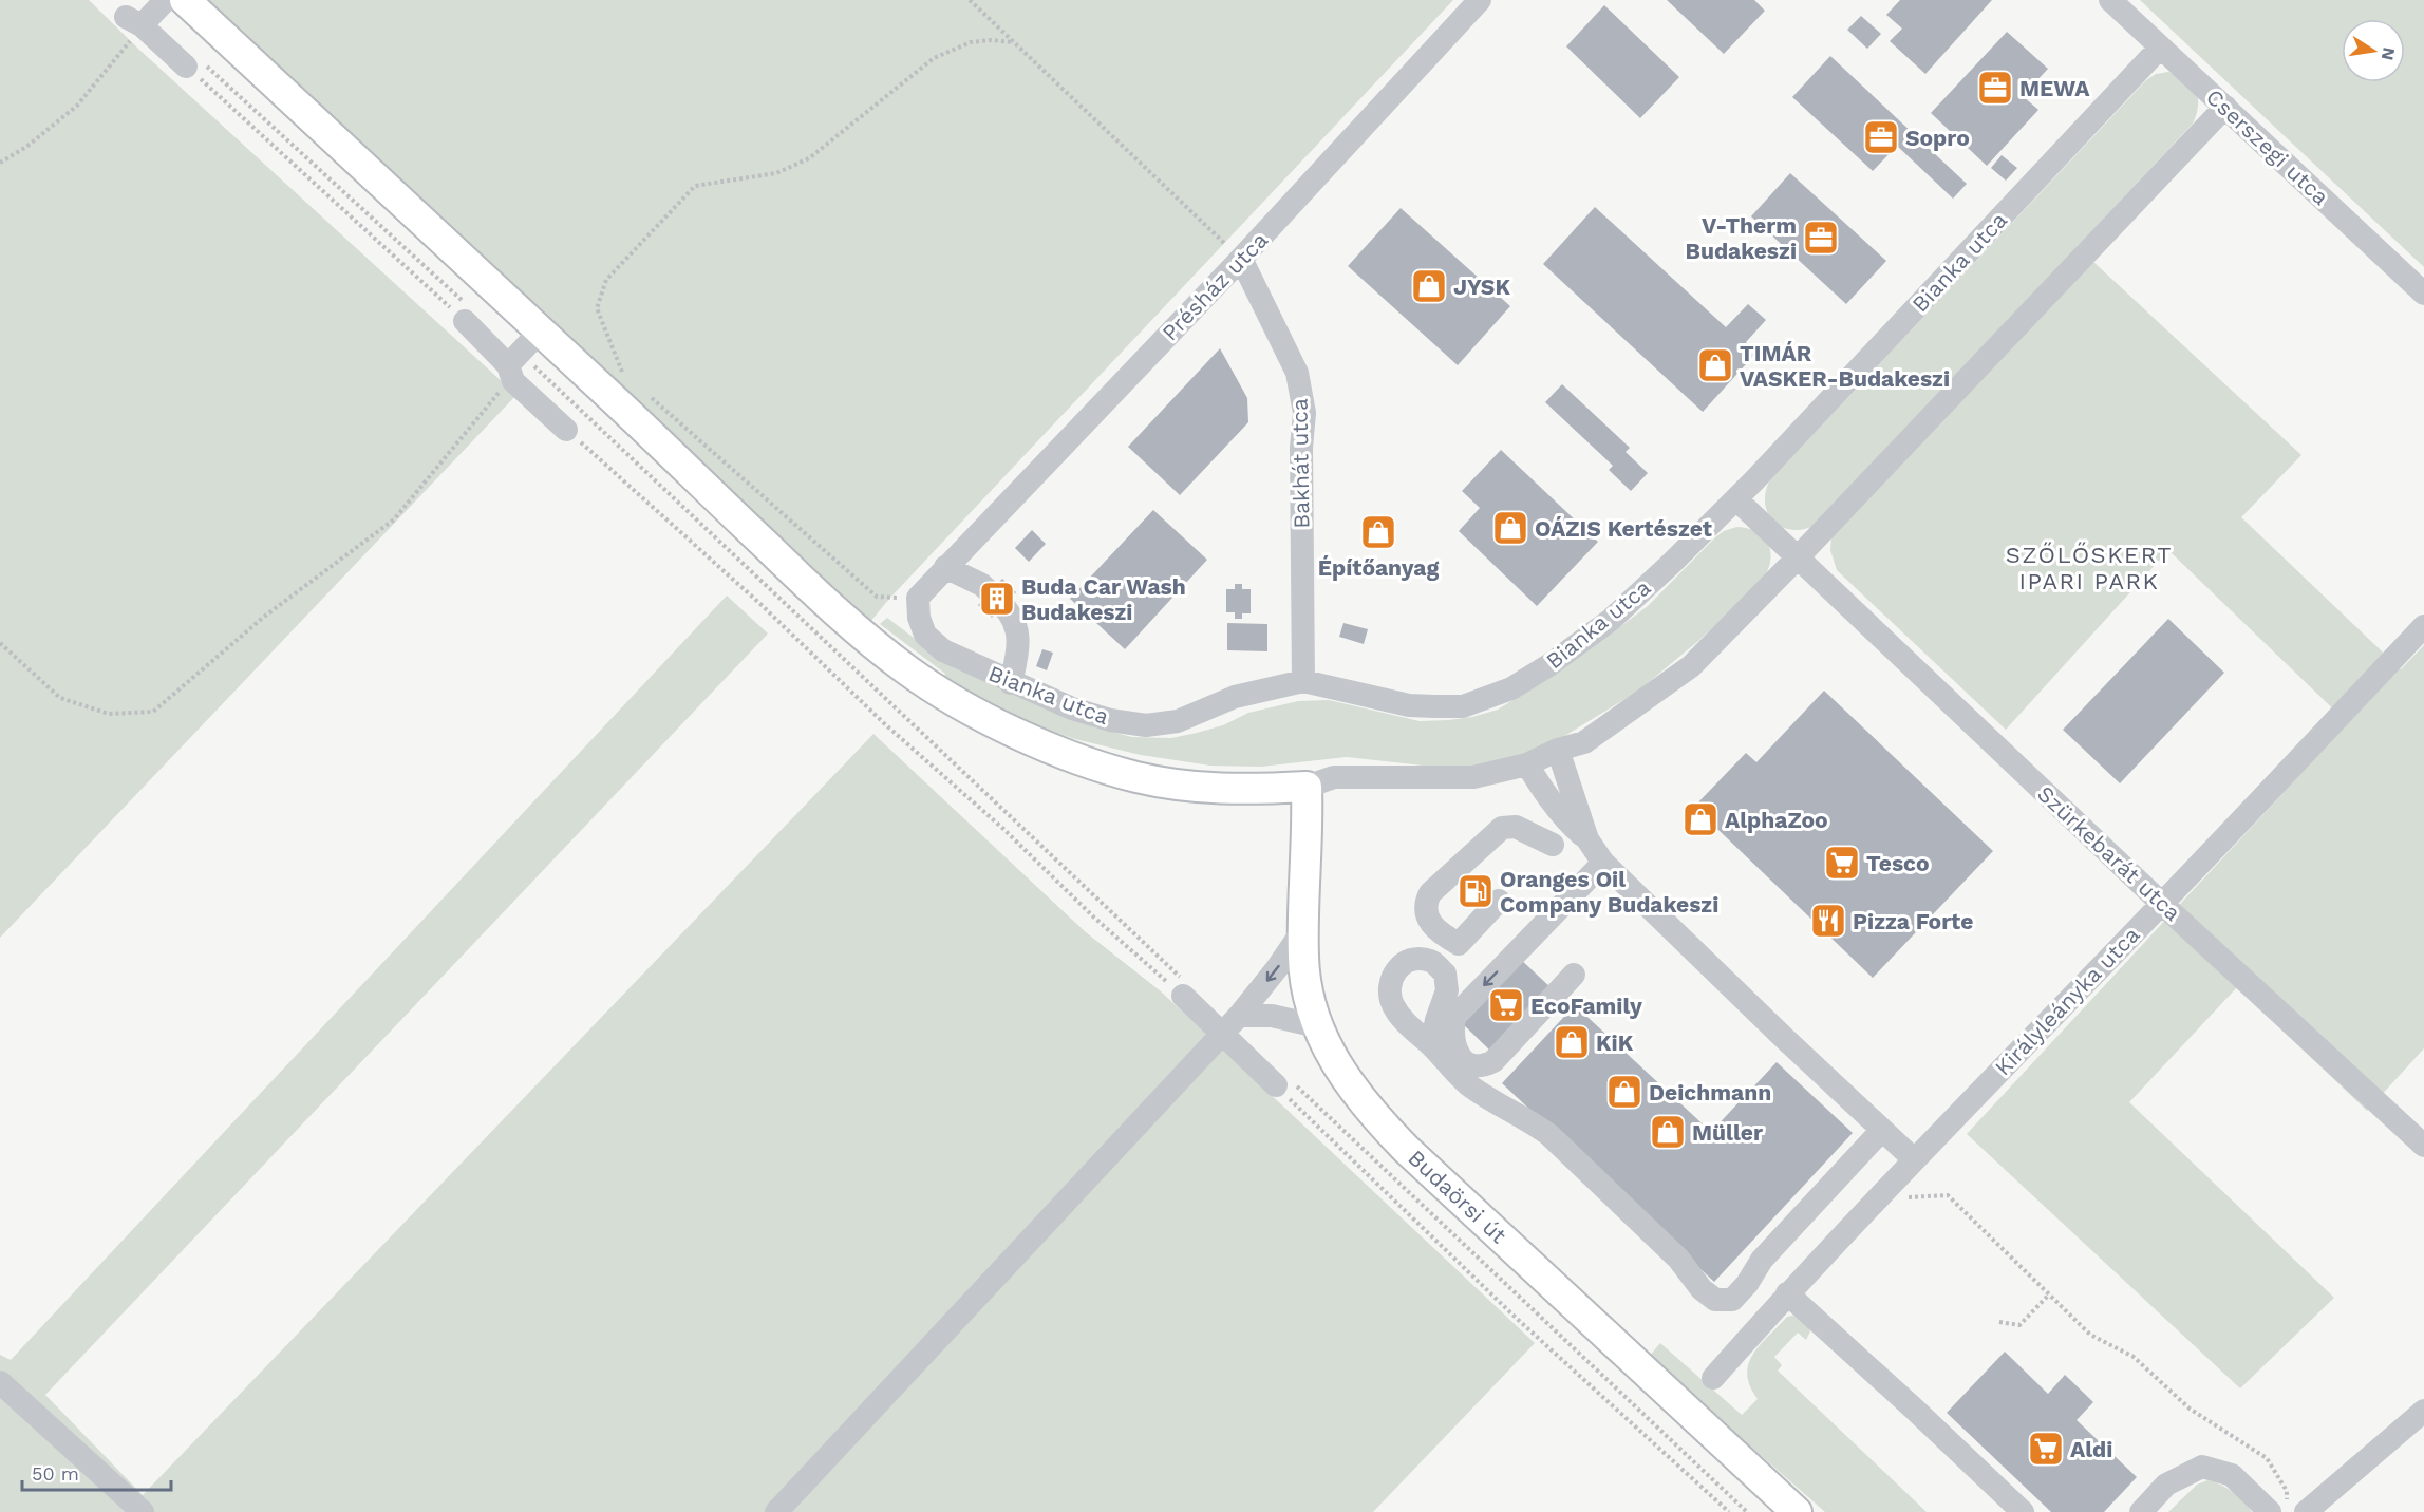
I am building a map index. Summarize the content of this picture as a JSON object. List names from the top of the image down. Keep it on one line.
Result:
{"streets":{"main road":["Budaörsi út"],"street":["Cserszegi utca","Bianka utca","Présház utca","Bakhát utca","Szürkebarát utca","Királyleányka utca"]},"crossings":[["Cserszegi utca","Bianka utca"],["Bianka utca","Bakhát utca"],["Bianka utca","Szürkebarát utca"],["Présház utca","Bakhát utca"],["Szürkebarát utca","Királyleányka utca"]],"districts":["SZŐLŐSKERT IPARI PARK"],"places":{"office":["MEWA","Sopro","V-Therm Budakeszi"],"shop":["JYSK","TIMÁR VASKER-Budakeszi","OÁZIS Kertészet","Építőanyag","AlphaZoo","KiK","Deichmann","Müller"],"building":["Buda Car Wash Budakeszi"],"supermarket":["Tesco","EcoFamily","Aldi"],"fuel station":["Oranges Oil Company Budakeszi"],"restaurant":["Pizza Forte"]},"scale_bar":"50 m","north":"right"}
